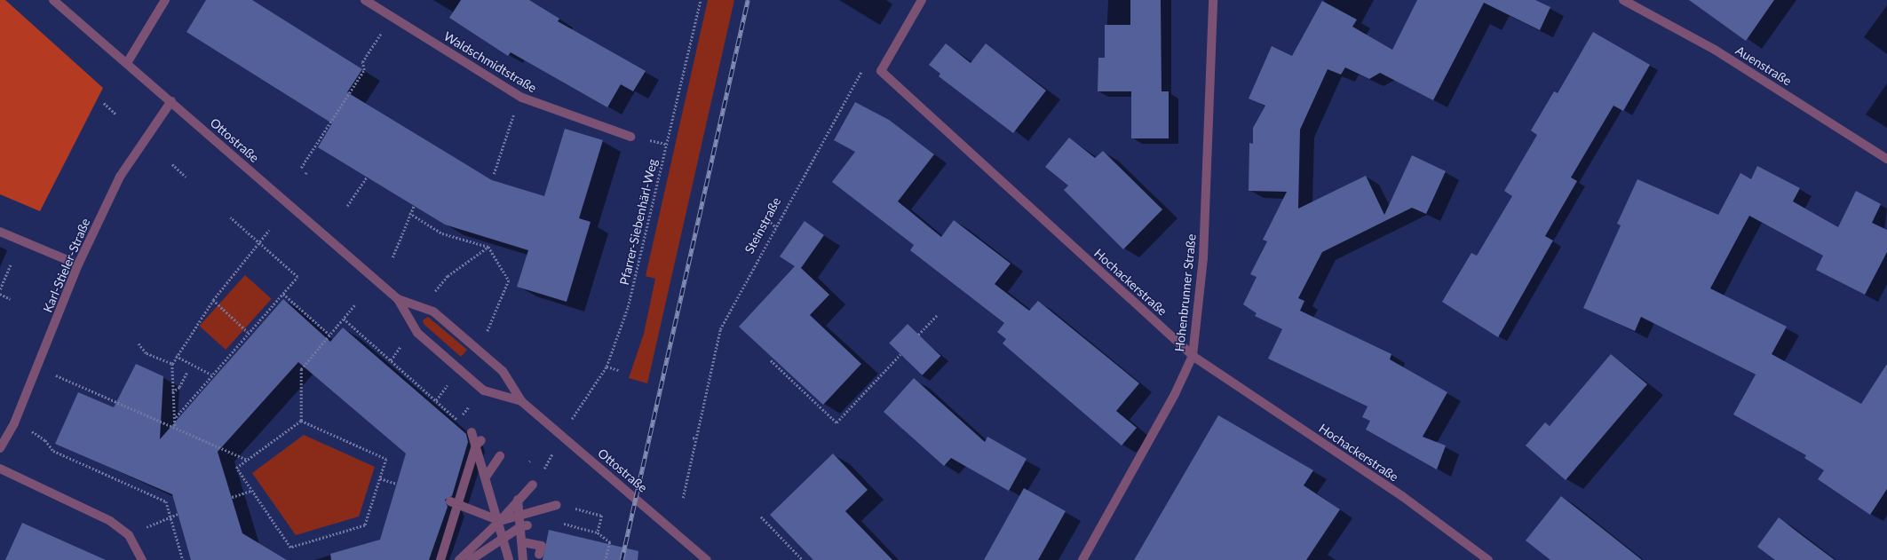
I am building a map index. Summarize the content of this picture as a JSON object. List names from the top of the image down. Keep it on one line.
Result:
{"streets":{"street":["Waldschmidtstraße","Auenstraße","Ottostraße","Karl-Stieler-Straße","Hochackerstraße","Hohenbrunner Straße"],"path":["Pfarrer-Siebenhärl-Weg","Steinstraße"]},"crossings":[["Ottostraße","Pfarrer-Siebenhärl-Weg"],["Ottostraße","Karl-Stieler-Straße"],["Steinstraße","Hochackerstraße"],["Hochackerstraße","Hohenbrunner Straße"]]}
